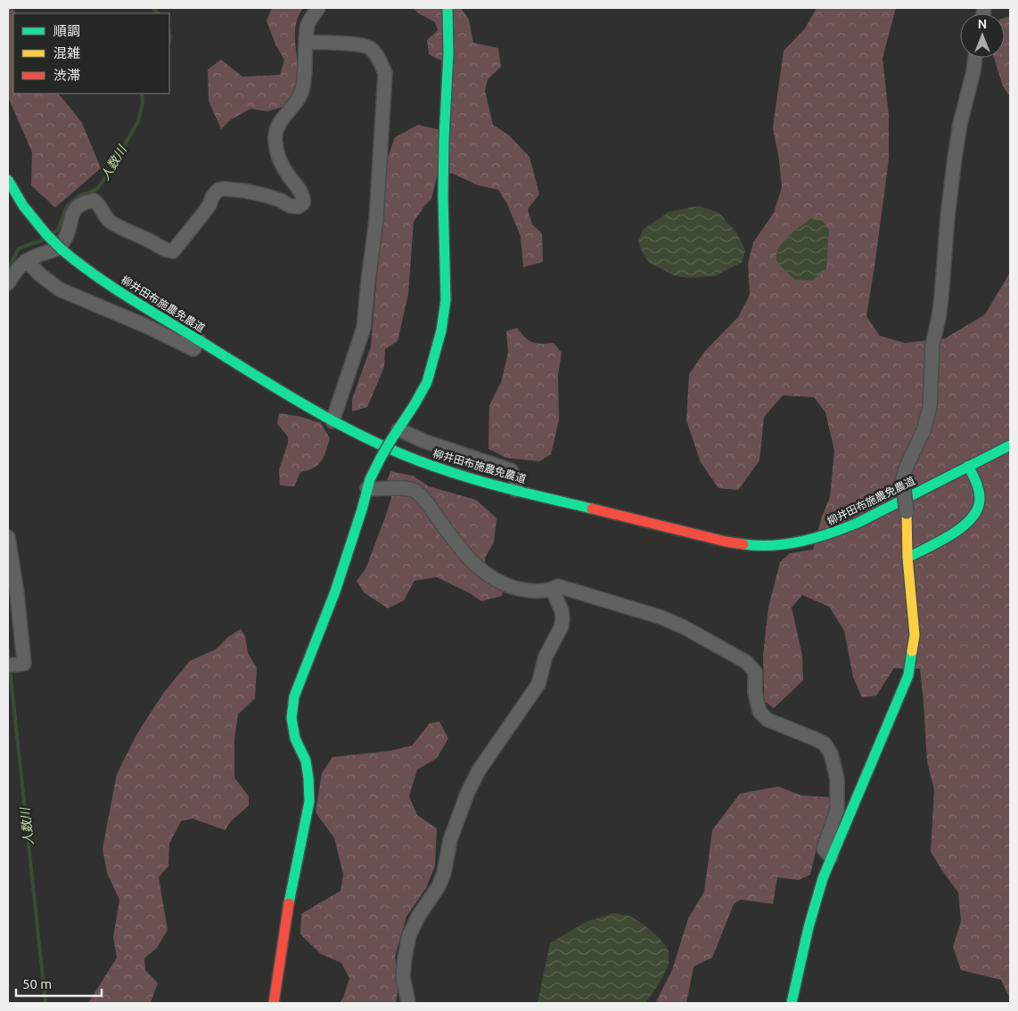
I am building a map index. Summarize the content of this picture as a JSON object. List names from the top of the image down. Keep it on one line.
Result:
{"streets":{"street":["柳井田布施農免農道"]},"water":["人数川"],"legend":["順調","混雑","渋滞"],"scale_bar":"50 m","north":"top"}
